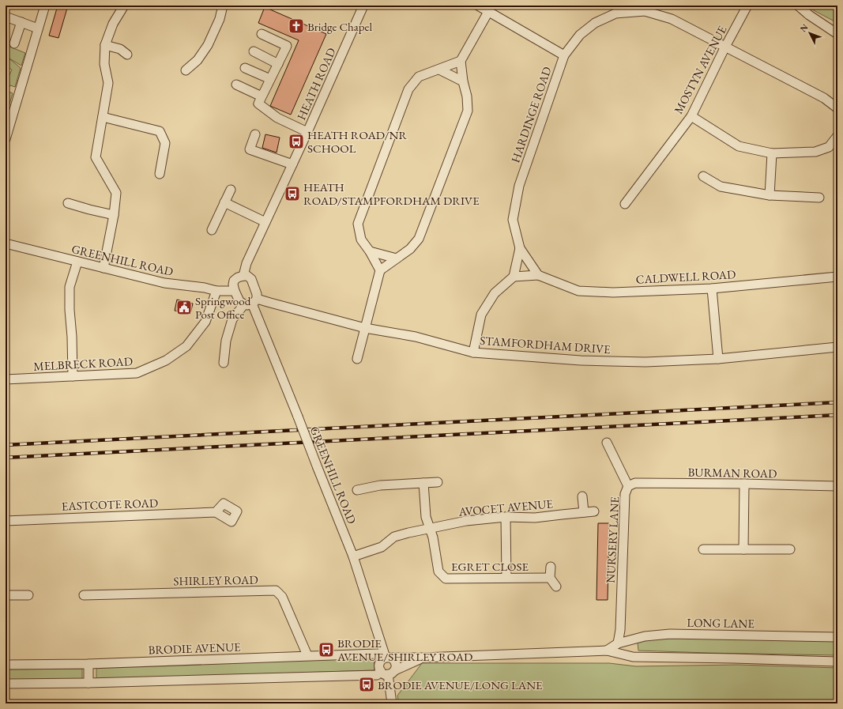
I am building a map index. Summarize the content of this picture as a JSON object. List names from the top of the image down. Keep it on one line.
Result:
{"streets":{"street":["MOSTYN AVENUE","HEATH ROAD","HARDINGE ROAD","GREENHILL ROAD","CALDWELL ROAD","STAMFORDHAM DRIVE","MELBRECK ROAD","BURMAN ROAD","EASTCOTE ROAD","AVOCET AVENUE","NURSERY LANE","EGRET CLOSE","SHIRLEY ROAD","LONG LANE","BRODIE AVENUE"]},"crossings":[["MOSTYN AVENUE","HARDINGE ROAD"],["HEATH ROAD","GREENHILL ROAD"],["HEATH ROAD","STAMFORDHAM DRIVE"],["HARDINGE ROAD","CALDWELL ROAD"],["GREENHILL ROAD","STAMFORDHAM DRIVE"],["GREENHILL ROAD","MELBRECK ROAD"],["GREENHILL ROAD","AVOCET AVENUE"],["GREENHILL ROAD","BRODIE AVENUE"],["BURMAN ROAD","NURSERY LANE"],["AVOCET AVENUE","EGRET CLOSE"],["NURSERY LANE","LONG LANE"],["SHIRLEY ROAD","BRODIE AVENUE"]],"places":{"church":["Bridge Chapel"],"bus stop":["HEATH ROAD/NR SCHOOL","HEATH ROAD/STAMPFORDHAM DRIVE","BRODIE AVENUE/SHIRLEY ROAD","BRODIE AVENUE/LONG LANE"],"public building":["Springwood Post Office"]},"north":"top left"}
